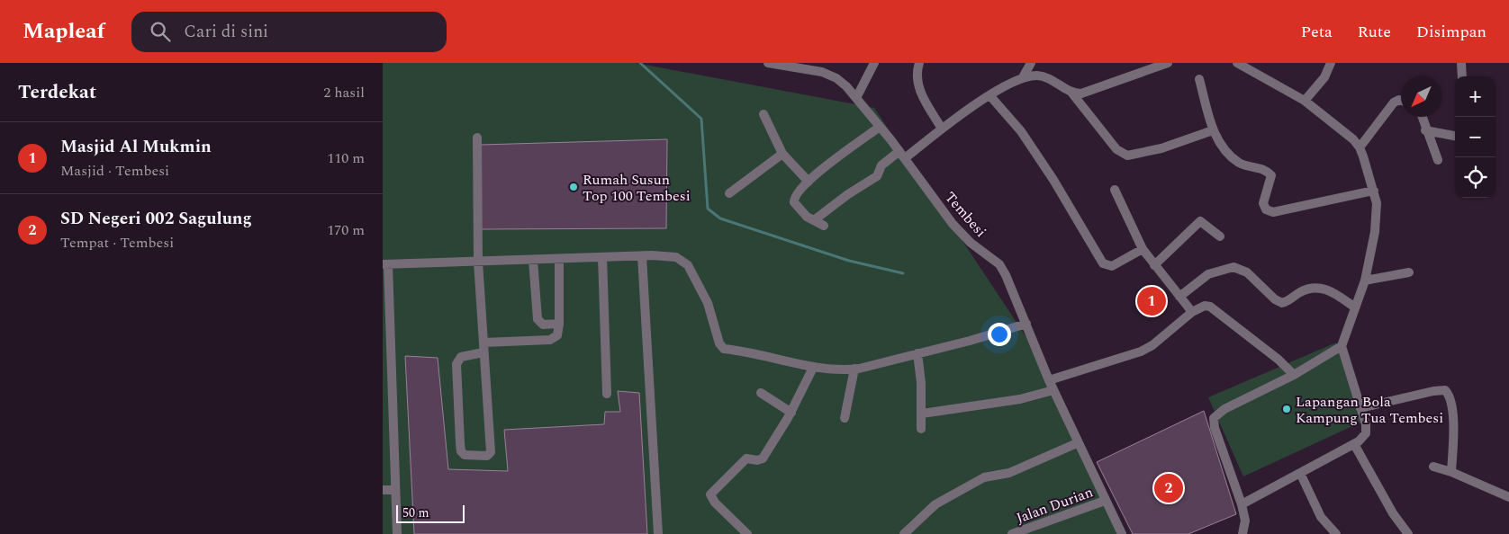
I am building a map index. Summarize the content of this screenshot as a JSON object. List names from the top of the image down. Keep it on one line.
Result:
{"streets":{"street":["Tembesi","Jalan Durian"]},"crossings":[["Tembesi","Jalan Durian"]],"places":["Rumah Susun Top 100 Tembesi","Lapangan Bola Kampung Tua Tembesi"],"scale_bar":"50 m","north":"bottom left","page":{"header":"Mapleaf","search":"Cari di sini","nav":["Peta","Rute","Disimpan"],"heading":["Terdekat","2 hasil"],"map_buttons":["+","−"],"list":[{"mark":"1","name":"Masjid Al Mukmin","note":"Masjid · Tembesi","value":"110 m"},{"mark":"2","name":"SD Negeri 002 Sagulung","note":"Tempat · Tembesi","value":"170 m"}],"pins":["1","2"],"scale":"50 m"}}
